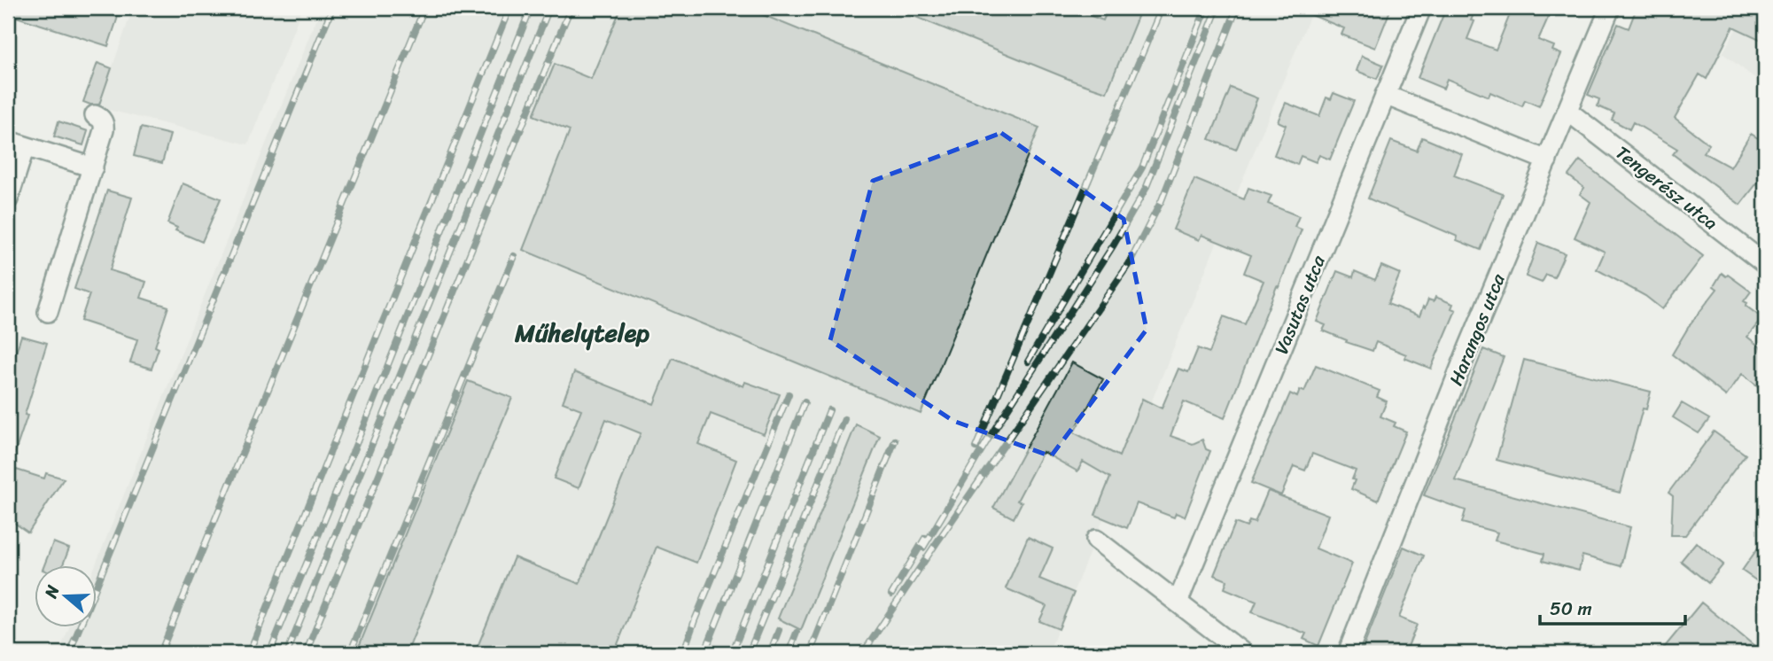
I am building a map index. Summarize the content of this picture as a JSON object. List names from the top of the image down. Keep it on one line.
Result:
{"streets":{"street":["Tengerész utca","Vasutas utca","Harangos utca"]},"crossings":[["Tengerész utca","Harangos utca"]],"districts":["Műhelytelep"],"scale_bar":"50 m","north":"left"}
